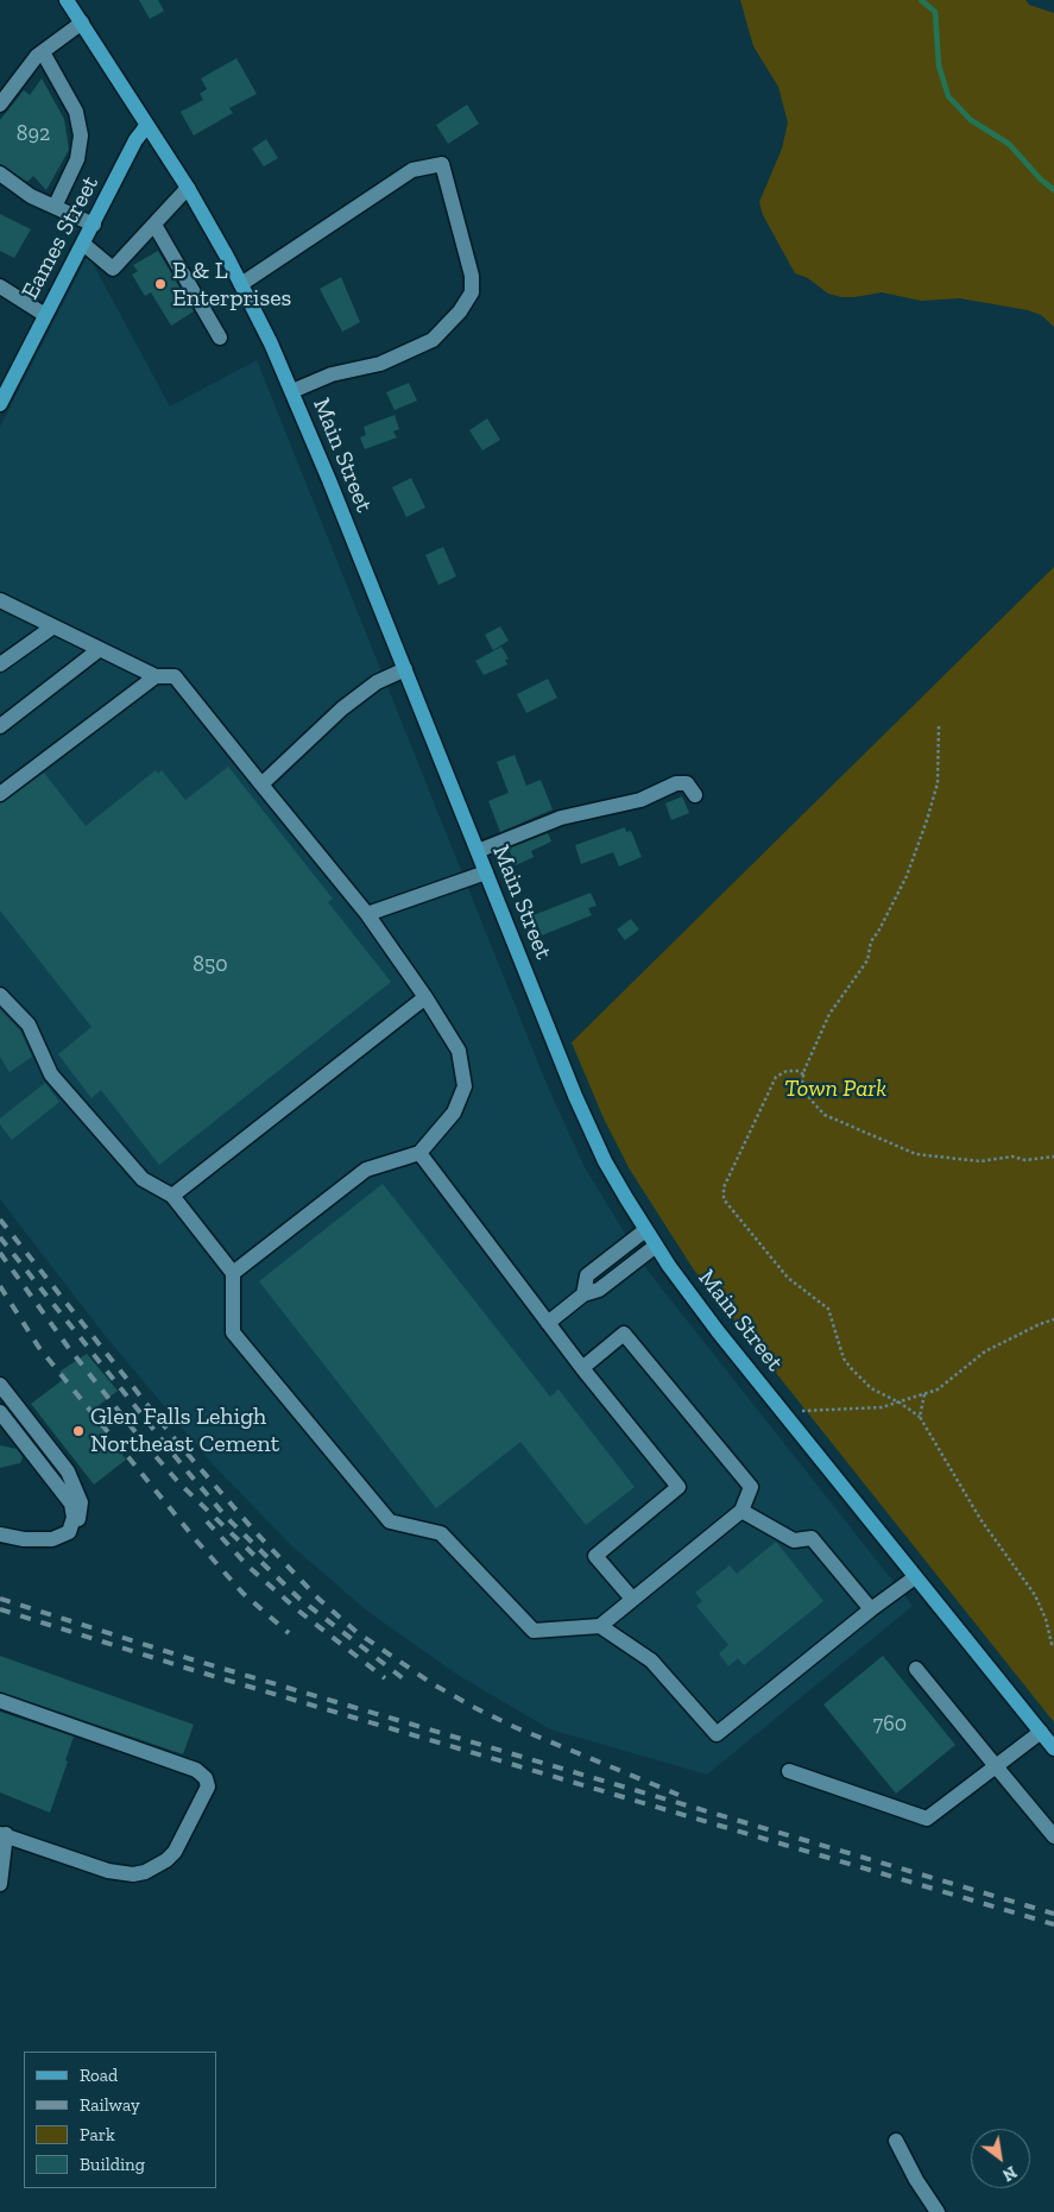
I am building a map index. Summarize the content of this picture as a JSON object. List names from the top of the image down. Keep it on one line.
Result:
{"streets":{"main road":["Eames Street","Main Street"]},"crossings":[["Eames Street","Main Street"]],"parks":["Town Park"],"places":["B & L Enterprises","Glen Falls Lehigh Northeast Cement"],"house_numbers":["892","850","760"],"legend":["Road","Railway","Park","Building"],"north":"bottom right"}
